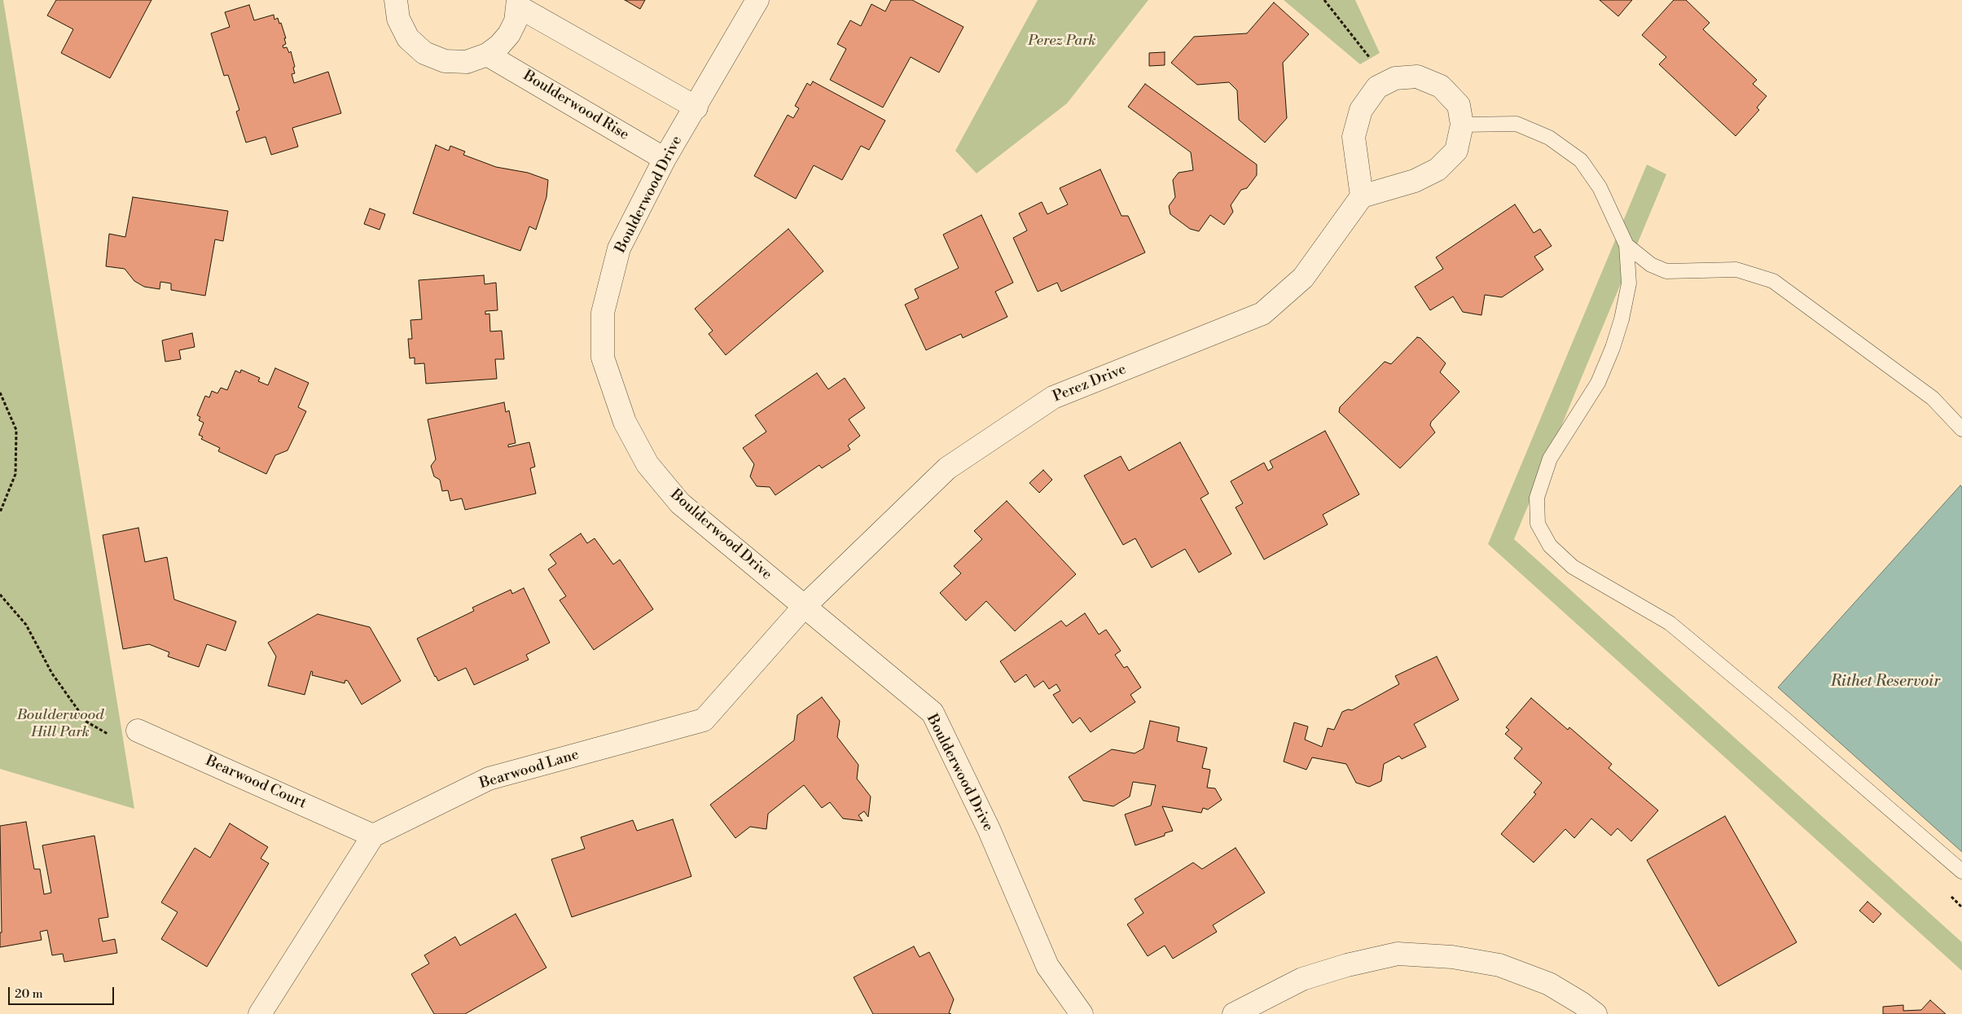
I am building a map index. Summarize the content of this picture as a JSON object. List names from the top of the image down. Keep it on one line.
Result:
{"streets":{"street":["Boulderwood Rise","Boulderwood Drive","Perez Drive","Bearwood Lane","Bearwood Court"]},"crossings":[["Boulderwood Rise","Boulderwood Drive"],["Boulderwood Drive","Perez Drive"],["Boulderwood Drive","Bearwood Lane"],["Perez Drive","Bearwood Lane"],["Bearwood Lane","Bearwood Court"]],"water":["Rithet Reservoir"],"parks":["Perez Park","Boulderwood Hill Park"],"scale_bar":"20 m"}
